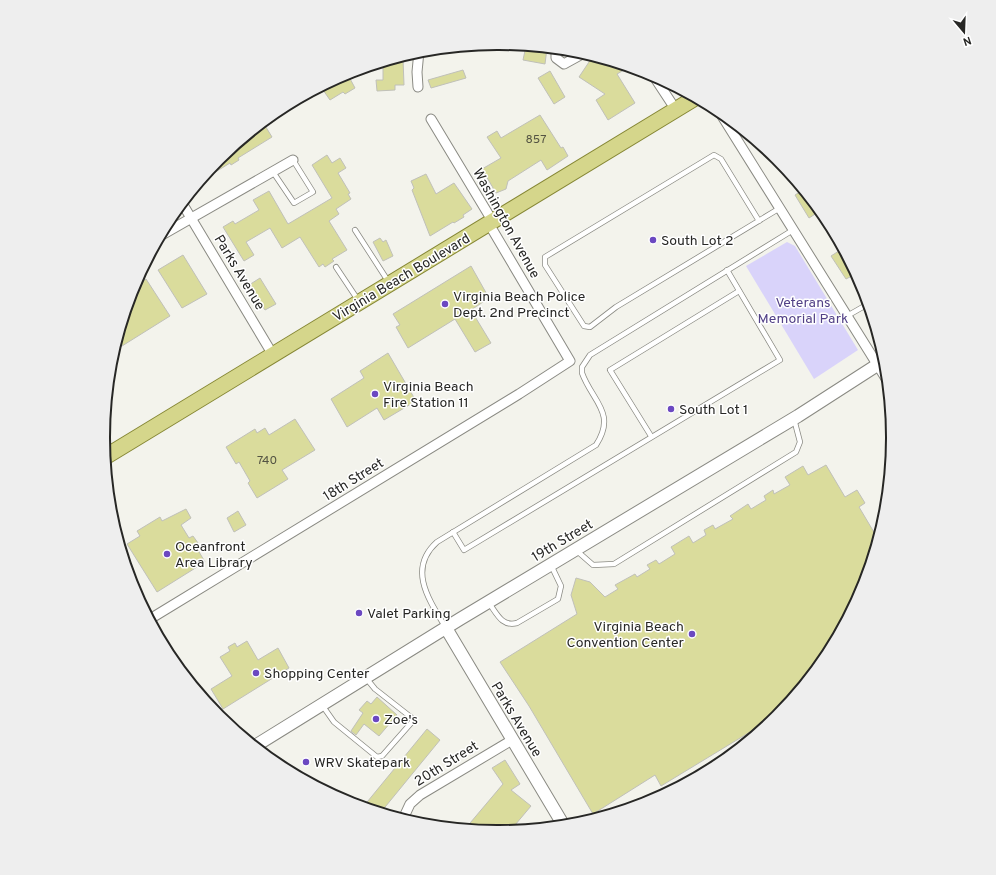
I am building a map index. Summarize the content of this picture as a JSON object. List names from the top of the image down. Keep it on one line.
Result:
{"streets":{"main road":["Virginia Beach Boulevard"],"street":["Washington Avenue","Parks Avenue","18th Street","19th Street","20th Street"]},"crossings":[["Washington Avenue","Virginia Beach Boulevard"],["Washington Avenue","18th Street"],["Parks Avenue","Virginia Beach Boulevard"],["Parks Avenue","19th Street"],["Parks Avenue","20th Street"]],"parks":["Veterans Memorial Park"],"places":["South Lot 2","Virginia Beach Police Dept. 2nd Precinct","Virginia Beach Fire Station 11","South Lot 1","Oceanfront Area Library","Valet Parking","Virginia Beach Convention Center","Shopping Center","Zoe's","WRV Skatepark"],"house_numbers":["857","740"],"north":"bottom"}
